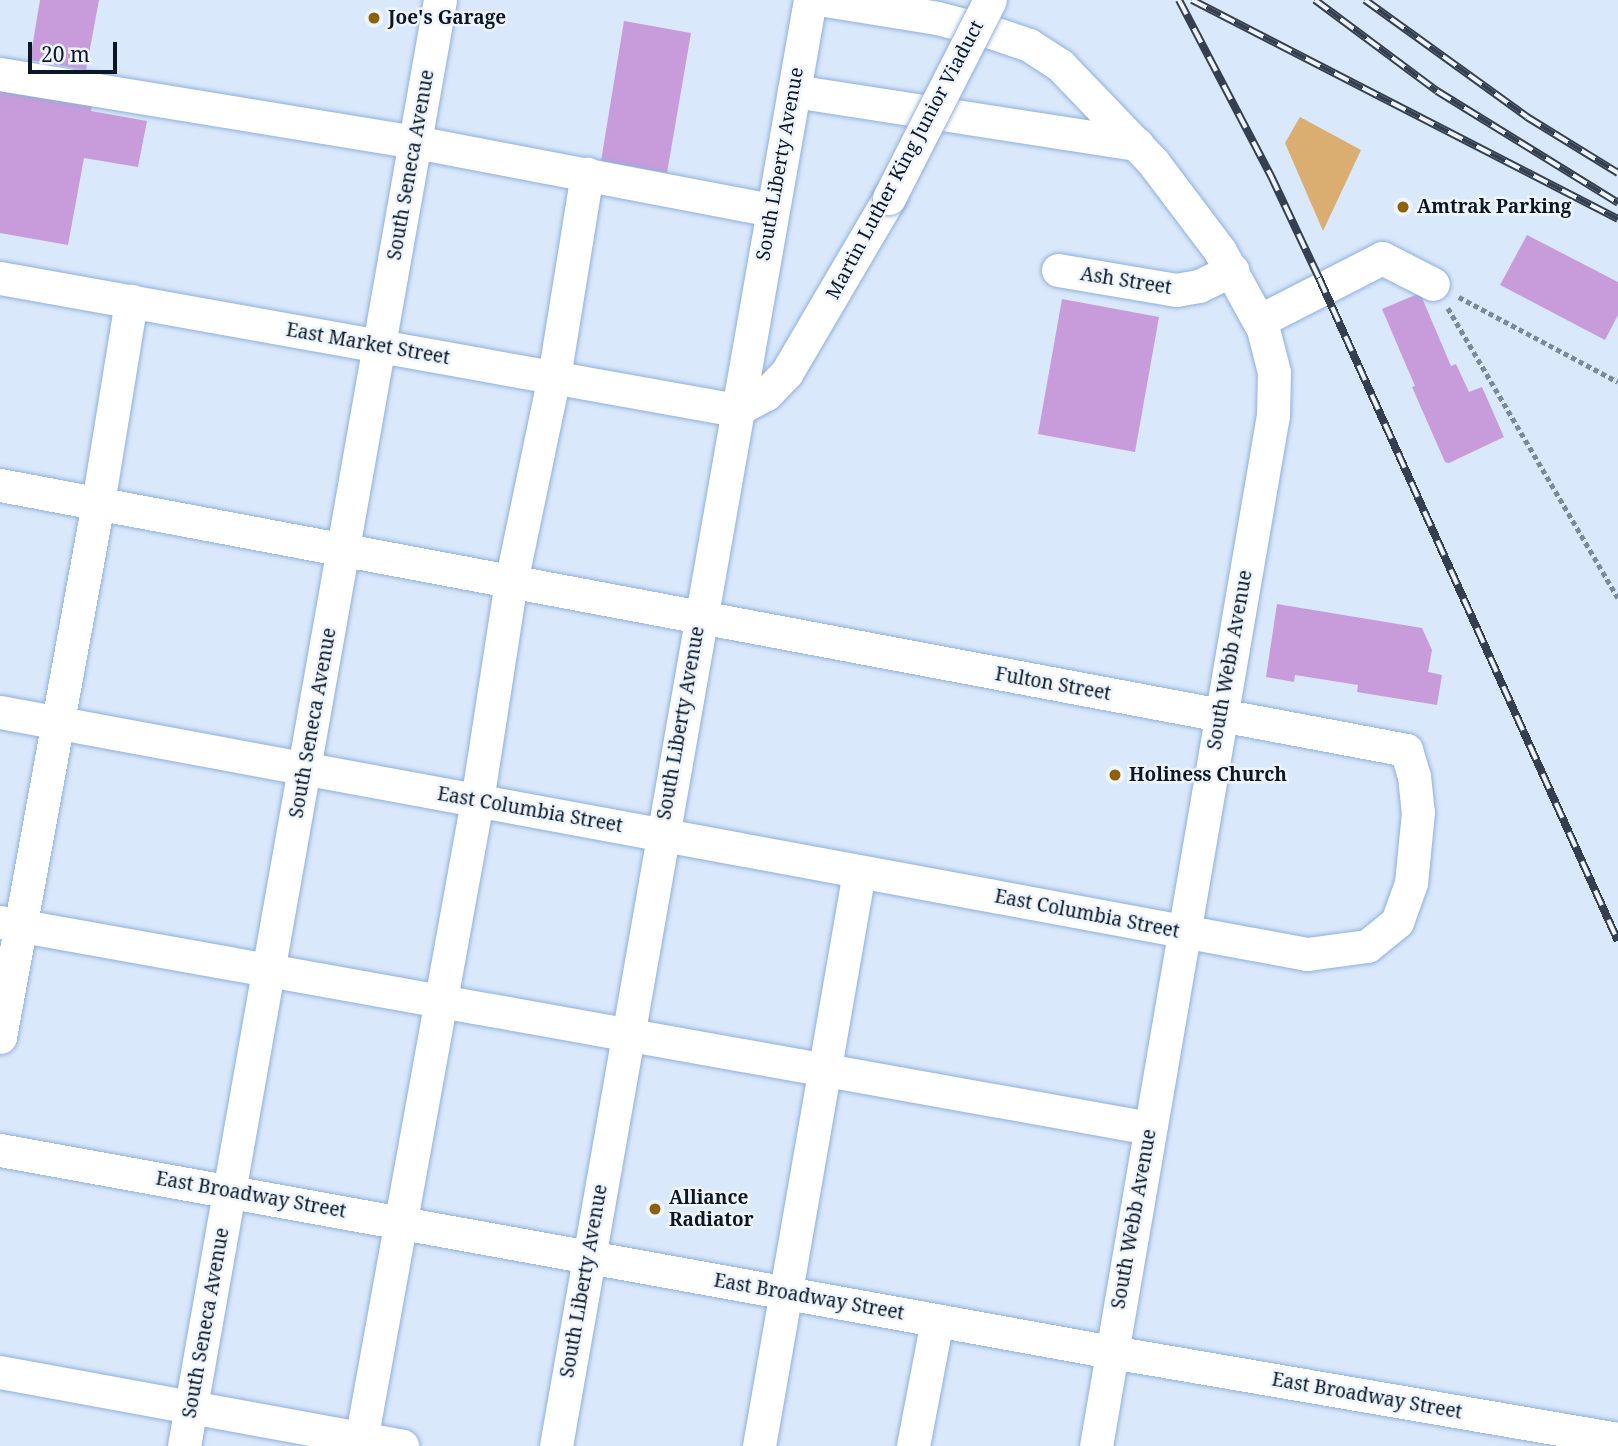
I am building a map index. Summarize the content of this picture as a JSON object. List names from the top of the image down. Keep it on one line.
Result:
{"streets":{"street":["Martin Luther King Junior Viaduct","South Liberty Avenue","South Seneca Avenue","Ash Street","East Market Street","South Webb Avenue","Fulton Street","East Columbia Street","East Broadway Street"]},"crossings":[["Martin Luther King Junior Viaduct","South Liberty Avenue"],["Martin Luther King Junior Viaduct","East Market Street"],["South Liberty Avenue","East Market Street"],["South Liberty Avenue","Fulton Street"],["South Liberty Avenue","East Columbia Street"],["South Liberty Avenue","East Broadway Street"],["South Seneca Avenue","East Market Street"],["South Seneca Avenue","Fulton Street"],["South Seneca Avenue","East Columbia Street"],["South Seneca Avenue","East Broadway Street"],["Ash Street","South Webb Avenue"],["South Webb Avenue","Fulton Street"],["South Webb Avenue","East Columbia Street"],["South Webb Avenue","East Broadway Street"],["Fulton Street","East Columbia Street"]],"places":["Joe's Garage","Amtrak Parking","Holiness Church","Alliance Radiator"],"scale_bar":"20 m"}
